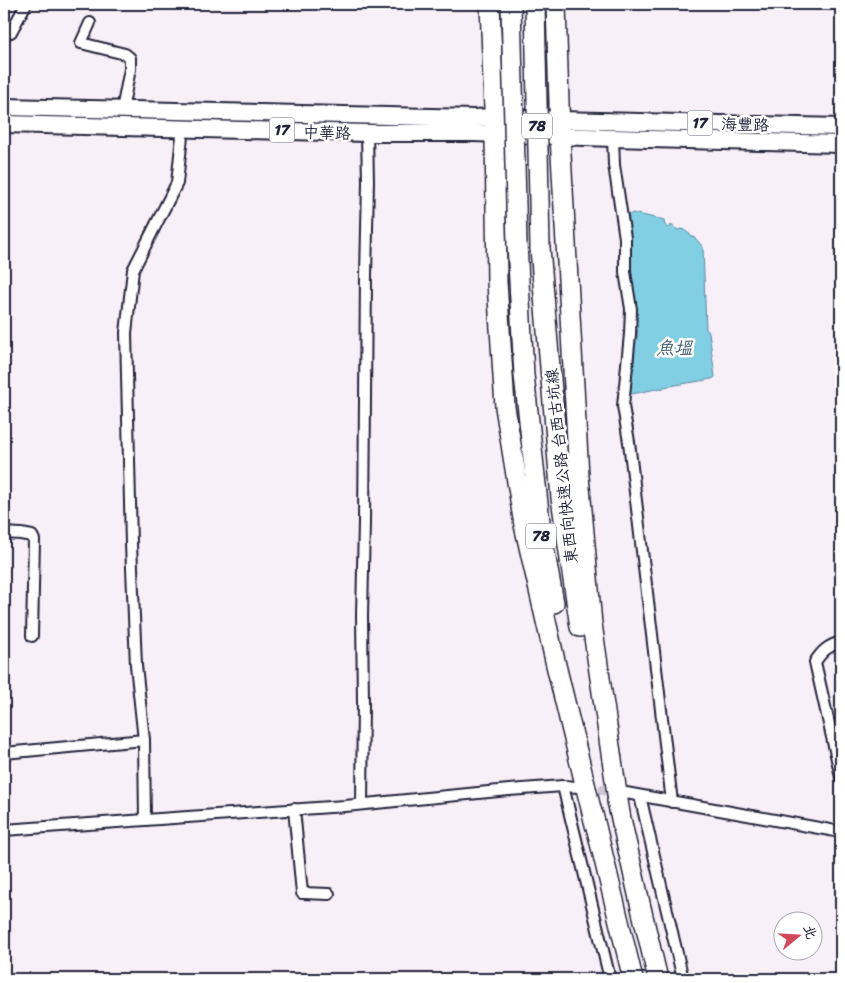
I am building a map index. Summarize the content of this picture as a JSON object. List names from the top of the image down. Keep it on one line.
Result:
{"streets":{"highway":["78","東西向快速公路 台西古坑線"],"main road":["17","海豐路","中華路"]},"crossings":[["海豐路","中華路"]],"water":["魚塭"],"north":"right"}
